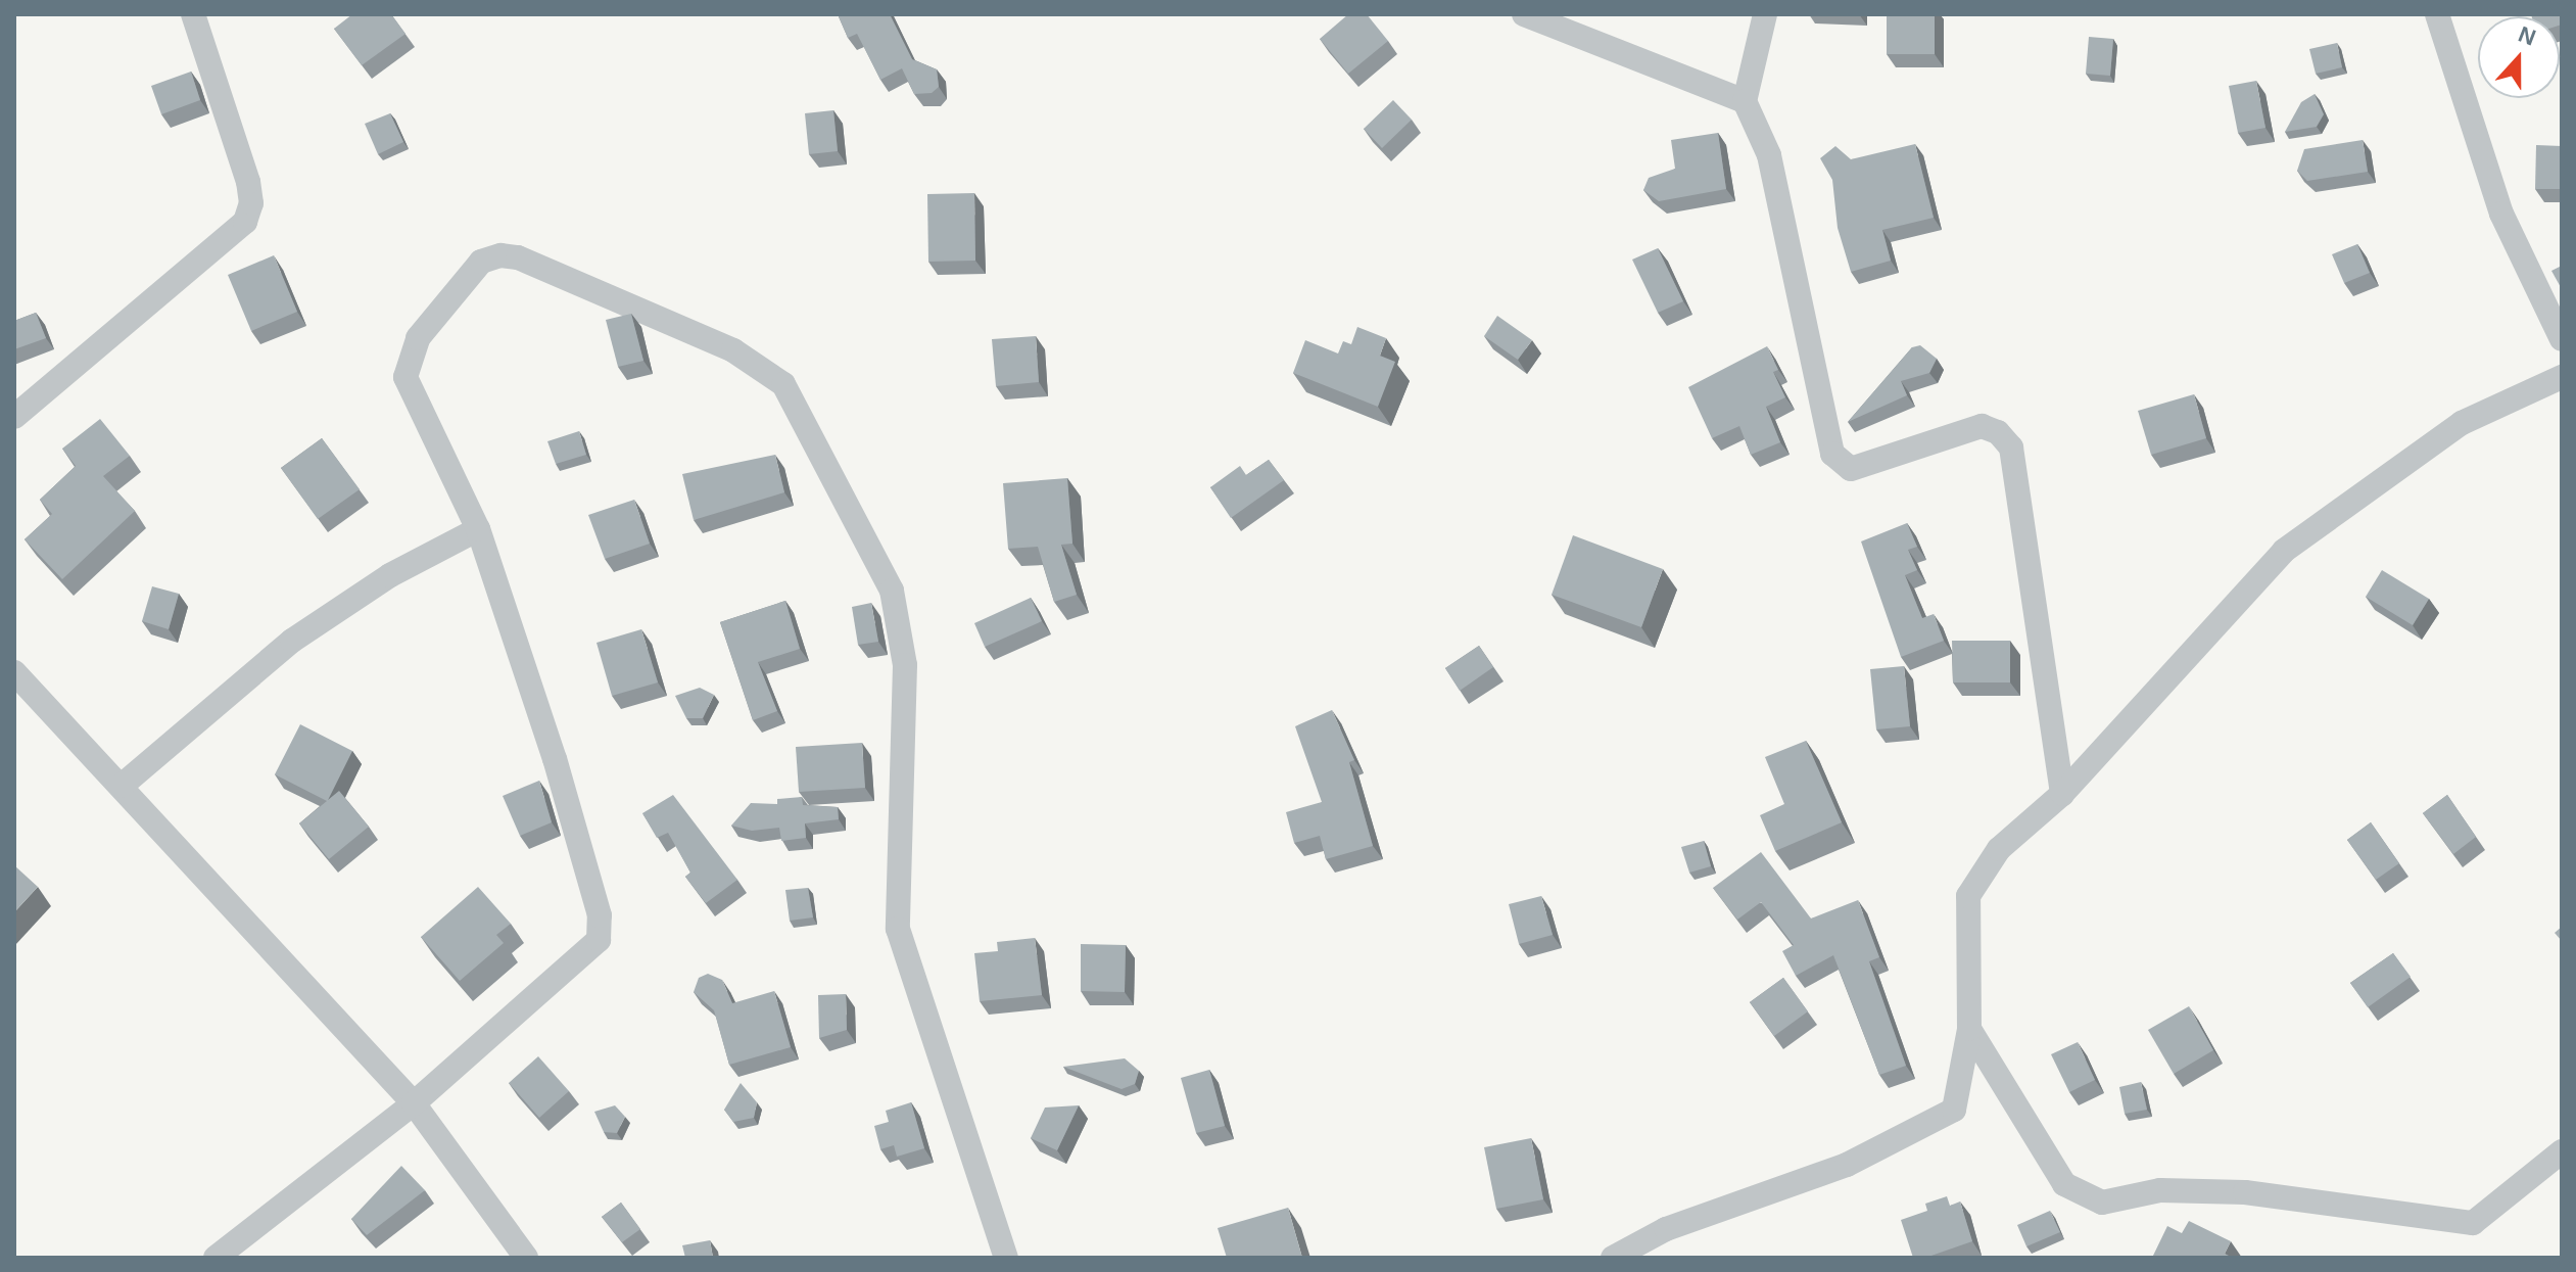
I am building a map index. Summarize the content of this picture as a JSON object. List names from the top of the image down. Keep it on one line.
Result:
{"north":"top"}
